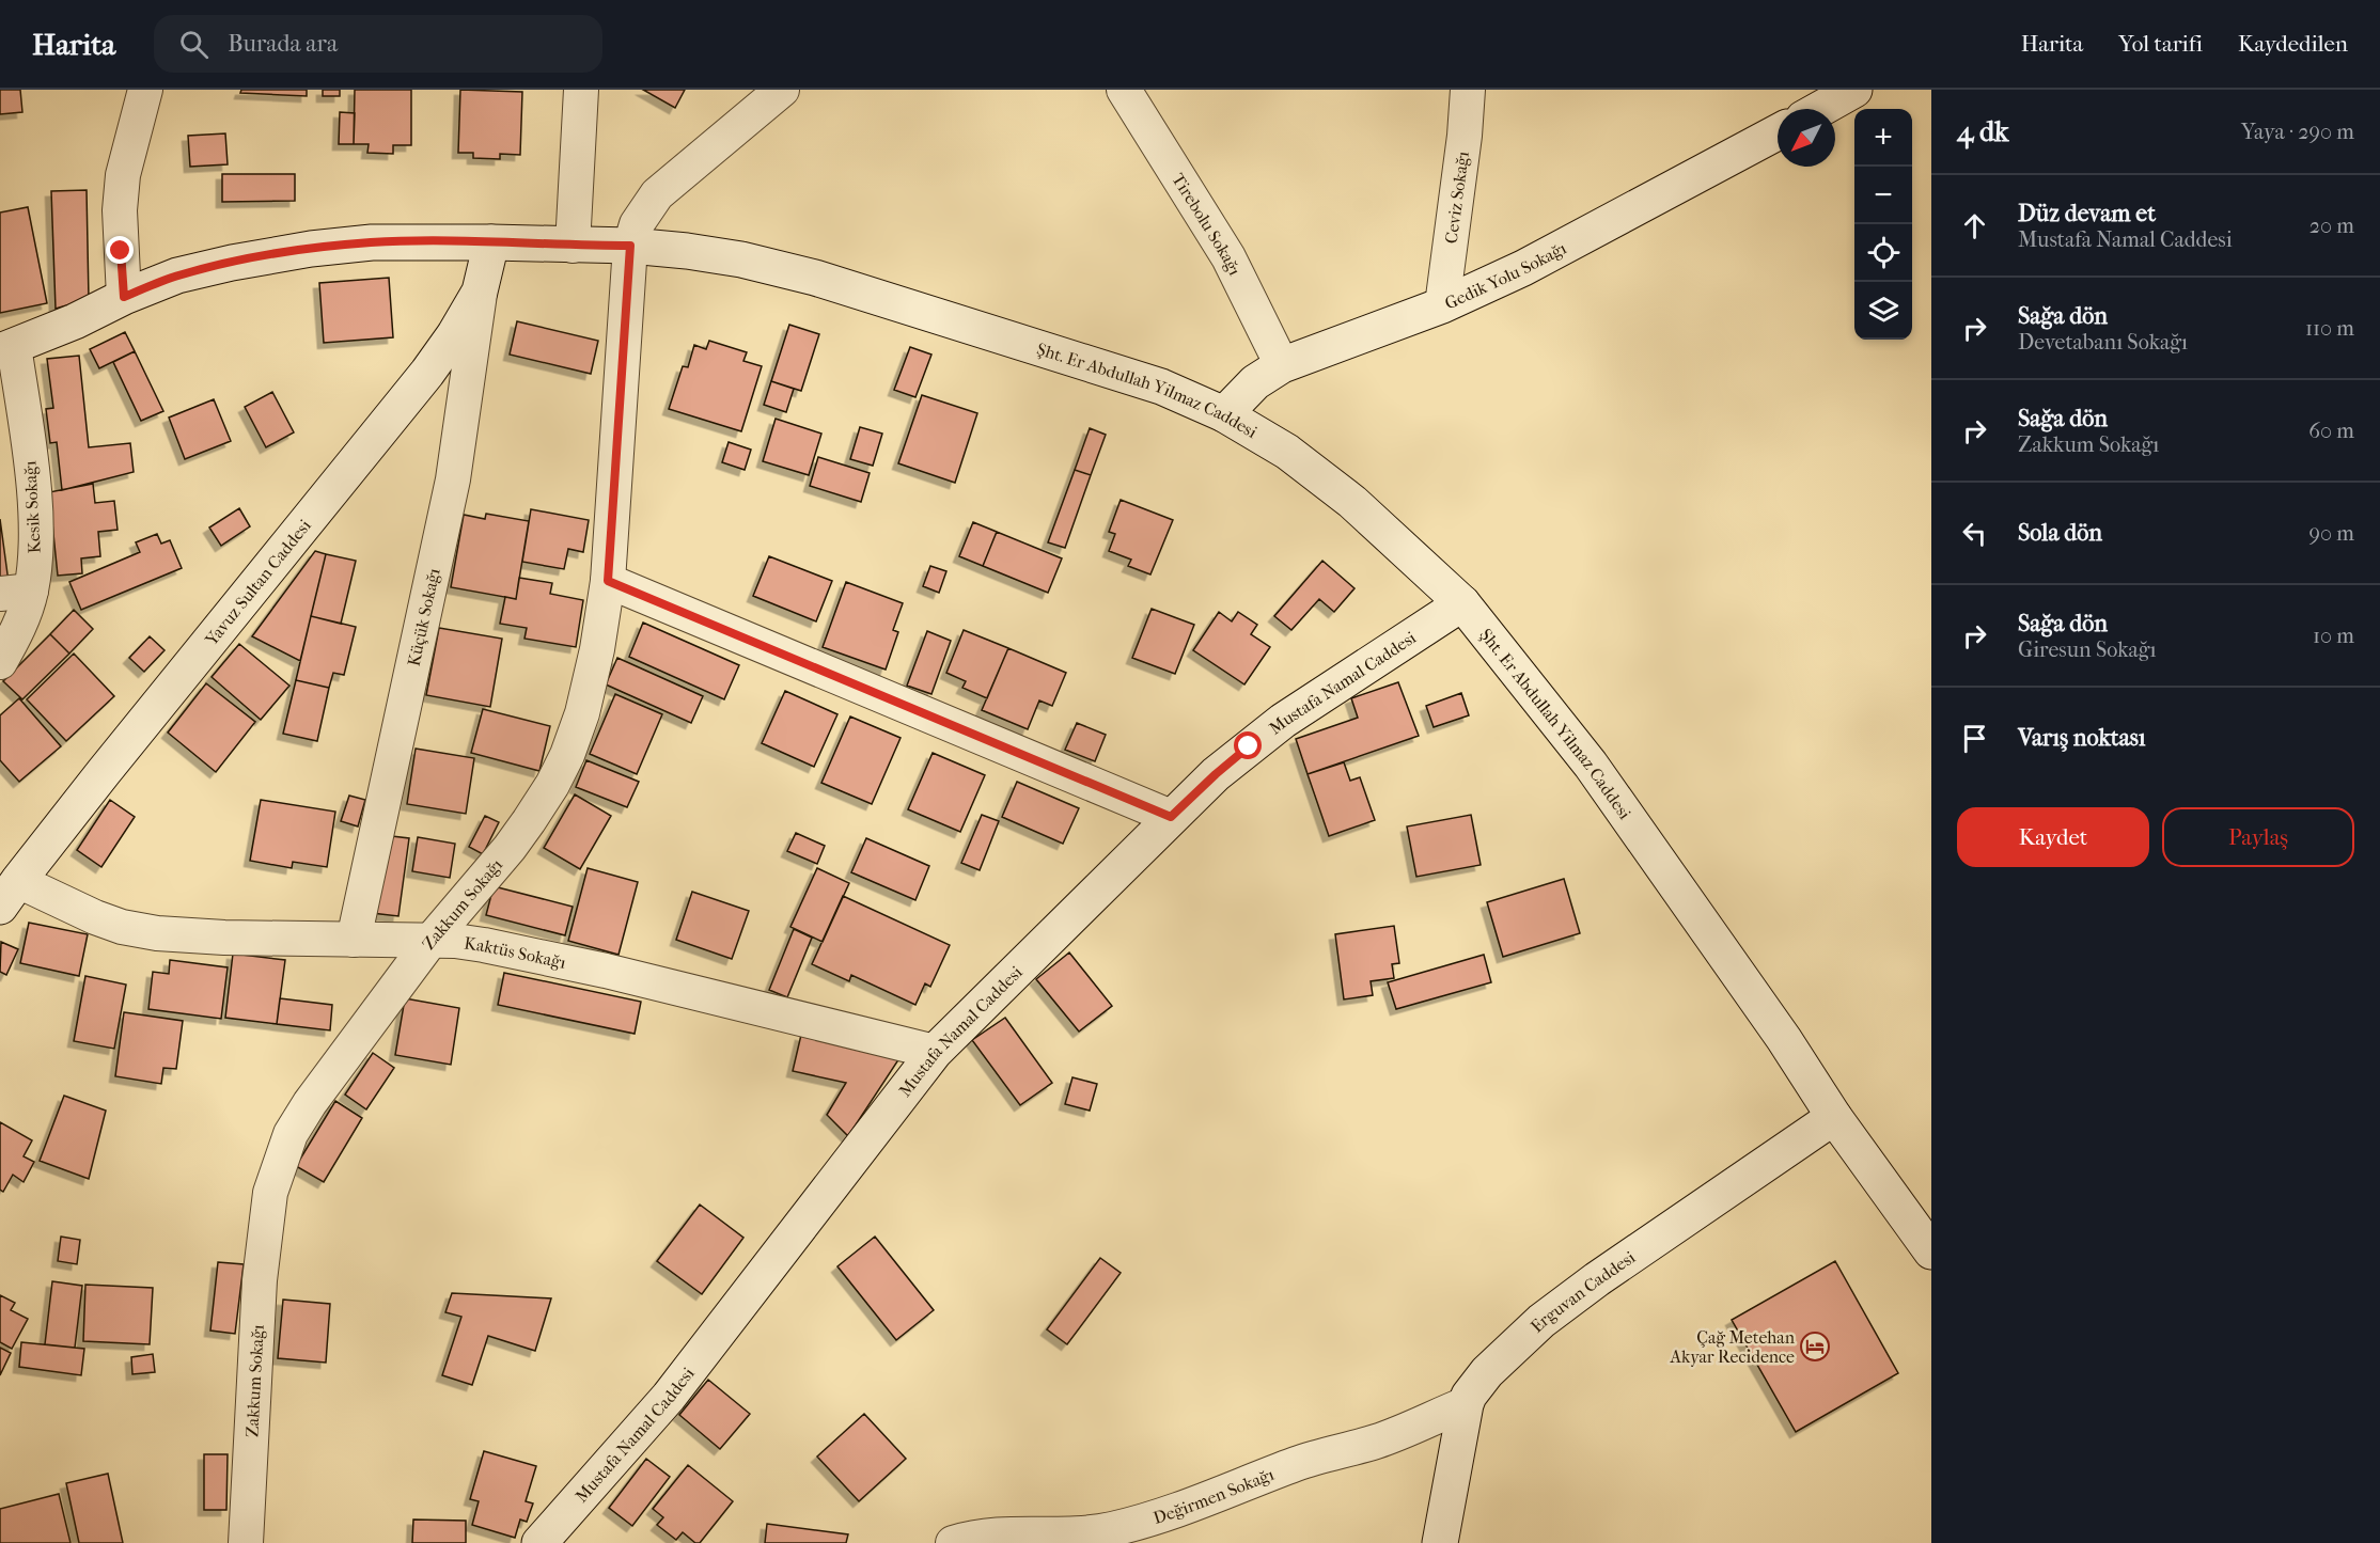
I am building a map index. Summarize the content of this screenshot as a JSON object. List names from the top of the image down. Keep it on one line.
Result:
{"streets":{"street":["Ceviz Sokağı","Tirebolu Sokağı","Gedik Yolu Sokağı","Şht. Er Abdullah Yilmaz Caddesi","Kesik Sokağı","Yavuz Sultan Caddesi","Küçük Sokağı","Mustafa Namal Caddesi","Zakkum Sokağı","Kaktüs Sokağı","Erguvan Caddesi","Değirmen Sokağı"]},"crossings":[["Ceviz Sokağı","Gedik Yolu Sokağı"],["Tirebolu Sokağı","Gedik Yolu Sokağı"],["Gedik Yolu Sokağı","Şht. Er Abdullah Yilmaz Caddesi"],["Şht. Er Abdullah Yilmaz Caddesi","Kesik Sokağı"],["Şht. Er Abdullah Yilmaz Caddesi","Yavuz Sultan Caddesi"],["Şht. Er Abdullah Yilmaz Caddesi","Mustafa Namal Caddesi"],["Şht. Er Abdullah Yilmaz Caddesi","Zakkum Sokağı"],["Şht. Er Abdullah Yilmaz Caddesi","Erguvan Caddesi"],["Yavuz Sultan Caddesi","Küçük Sokağı"],["Yavuz Sultan Caddesi","Kaktüs Sokağı"],["Küçük Sokağı","Kaktüs Sokağı"],["Mustafa Namal Caddesi","Kaktüs Sokağı"],["Zakkum Sokağı","Kaktüs Sokağı"],["Erguvan Caddesi","Değirmen Sokağı"]],"places":{"hotel":["Çağ Metehan Akyar Recidence"]},"north":"bottom left","page":{"header":"Harita","search":"Burada ara","nav":["Harita","Yol tarifi","Kaydedilen"],"heading":["4 dk","Yaya · 290 m"],"map_buttons":["+","−"],"list":[["Düz devam et","Mustafa Namal Caddesi","20 m"],["Sağa dön","Devetabanı Sokağı","110 m"],["Sağa dön","Zakkum Sokağı","60 m"],["Sola dön","90 m"],["Sağa dön","Giresun Sokağı","10 m"],"Varış noktası"],"buttons":["Kaydet","Paylaş"]}}
